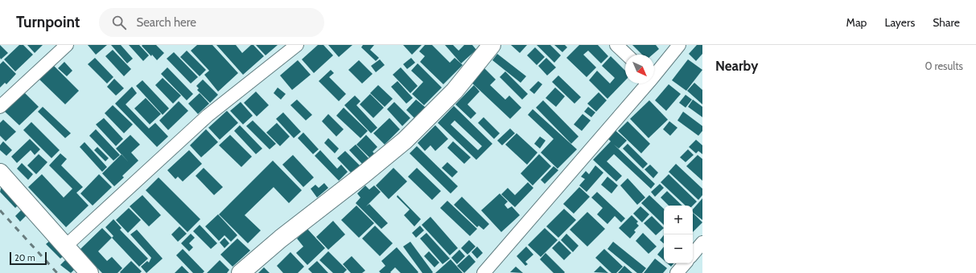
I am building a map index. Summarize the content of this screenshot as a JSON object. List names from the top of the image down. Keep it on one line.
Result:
{"scale_bar":"20 m","north":"bottom right","page":{"header":"Turnpoint","search":"Search here","nav":["Map","Layers","Share"],"heading":["Nearby","0 results"],"map_buttons":["+","−"],"scale":"20 m"}}
